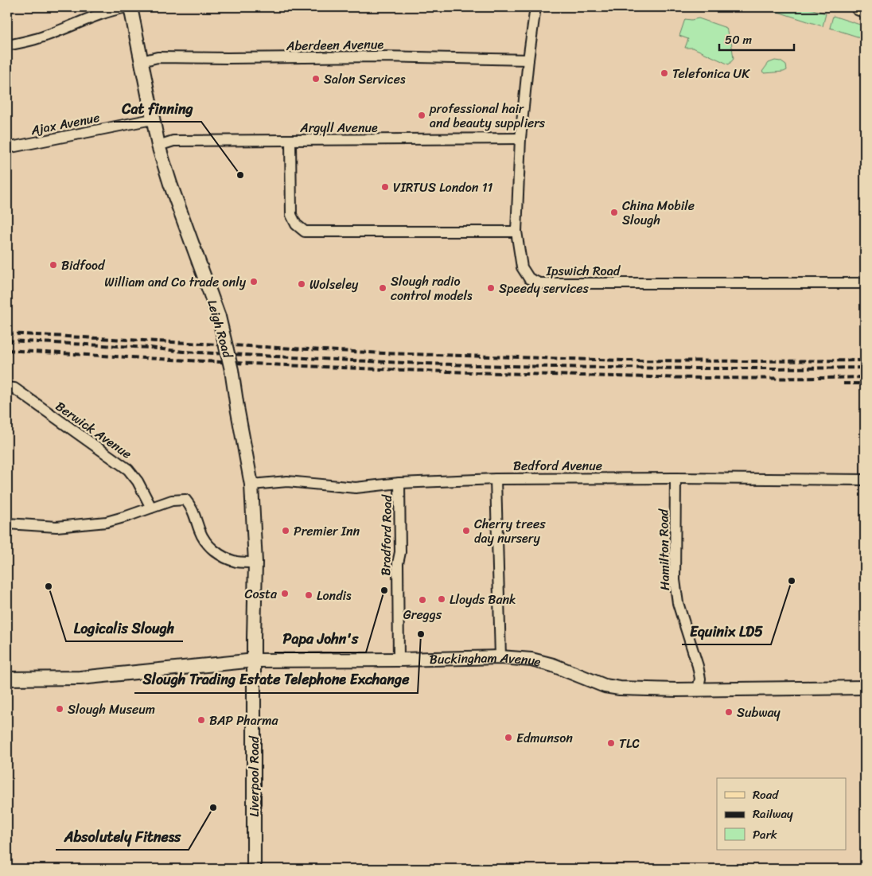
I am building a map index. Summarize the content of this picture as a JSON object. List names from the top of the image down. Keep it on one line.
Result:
{"streets":{"street":["Aberdeen Avenue","Ajax Avenue","Argyll Avenue","Ipswich Road","Leigh Road","Berwick Avenue","Bedford Avenue","Bradford Road","Hamilton Road","Buckingham Avenue","Liverpool Road"]},"crossings":[["Aberdeen Avenue","Ipswich Road"],["Aberdeen Avenue","Leigh Road"],["Ajax Avenue","Leigh Road"],["Argyll Avenue","Ipswich Road"],["Argyll Avenue","Leigh Road"],["Leigh Road","Bedford Avenue"],["Leigh Road","Buckingham Avenue"],["Leigh Road","Liverpool Road"],["Bedford Avenue","Bradford Road"],["Bedford Avenue","Hamilton Road"],["Bradford Road","Buckingham Avenue"],["Hamilton Road","Buckingham Avenue"],["Buckingham Avenue","Liverpool Road"]],"places":["Telefonica UK","Salon Services","professional hair and beauty suppliers","Cat finning","VIRTUS London 11","China Mobile Slough","Bidfood","William and Co trade only","Wolseley","Slough radio control models","Speedy services","Premier Inn","Cherry trees day nursery","Equinix LD5","Logicalis Slough","Papa John's","Costa","Londis","Lloyds Bank","Greggs","Slough Trading Estate Telephone Exchange","Slough Museum","Subway","BAP Pharma","Edmunson","TLC","Absolutely Fitness"],"legend":["Road","Railway","Park"],"scale_bar":"50 m"}
